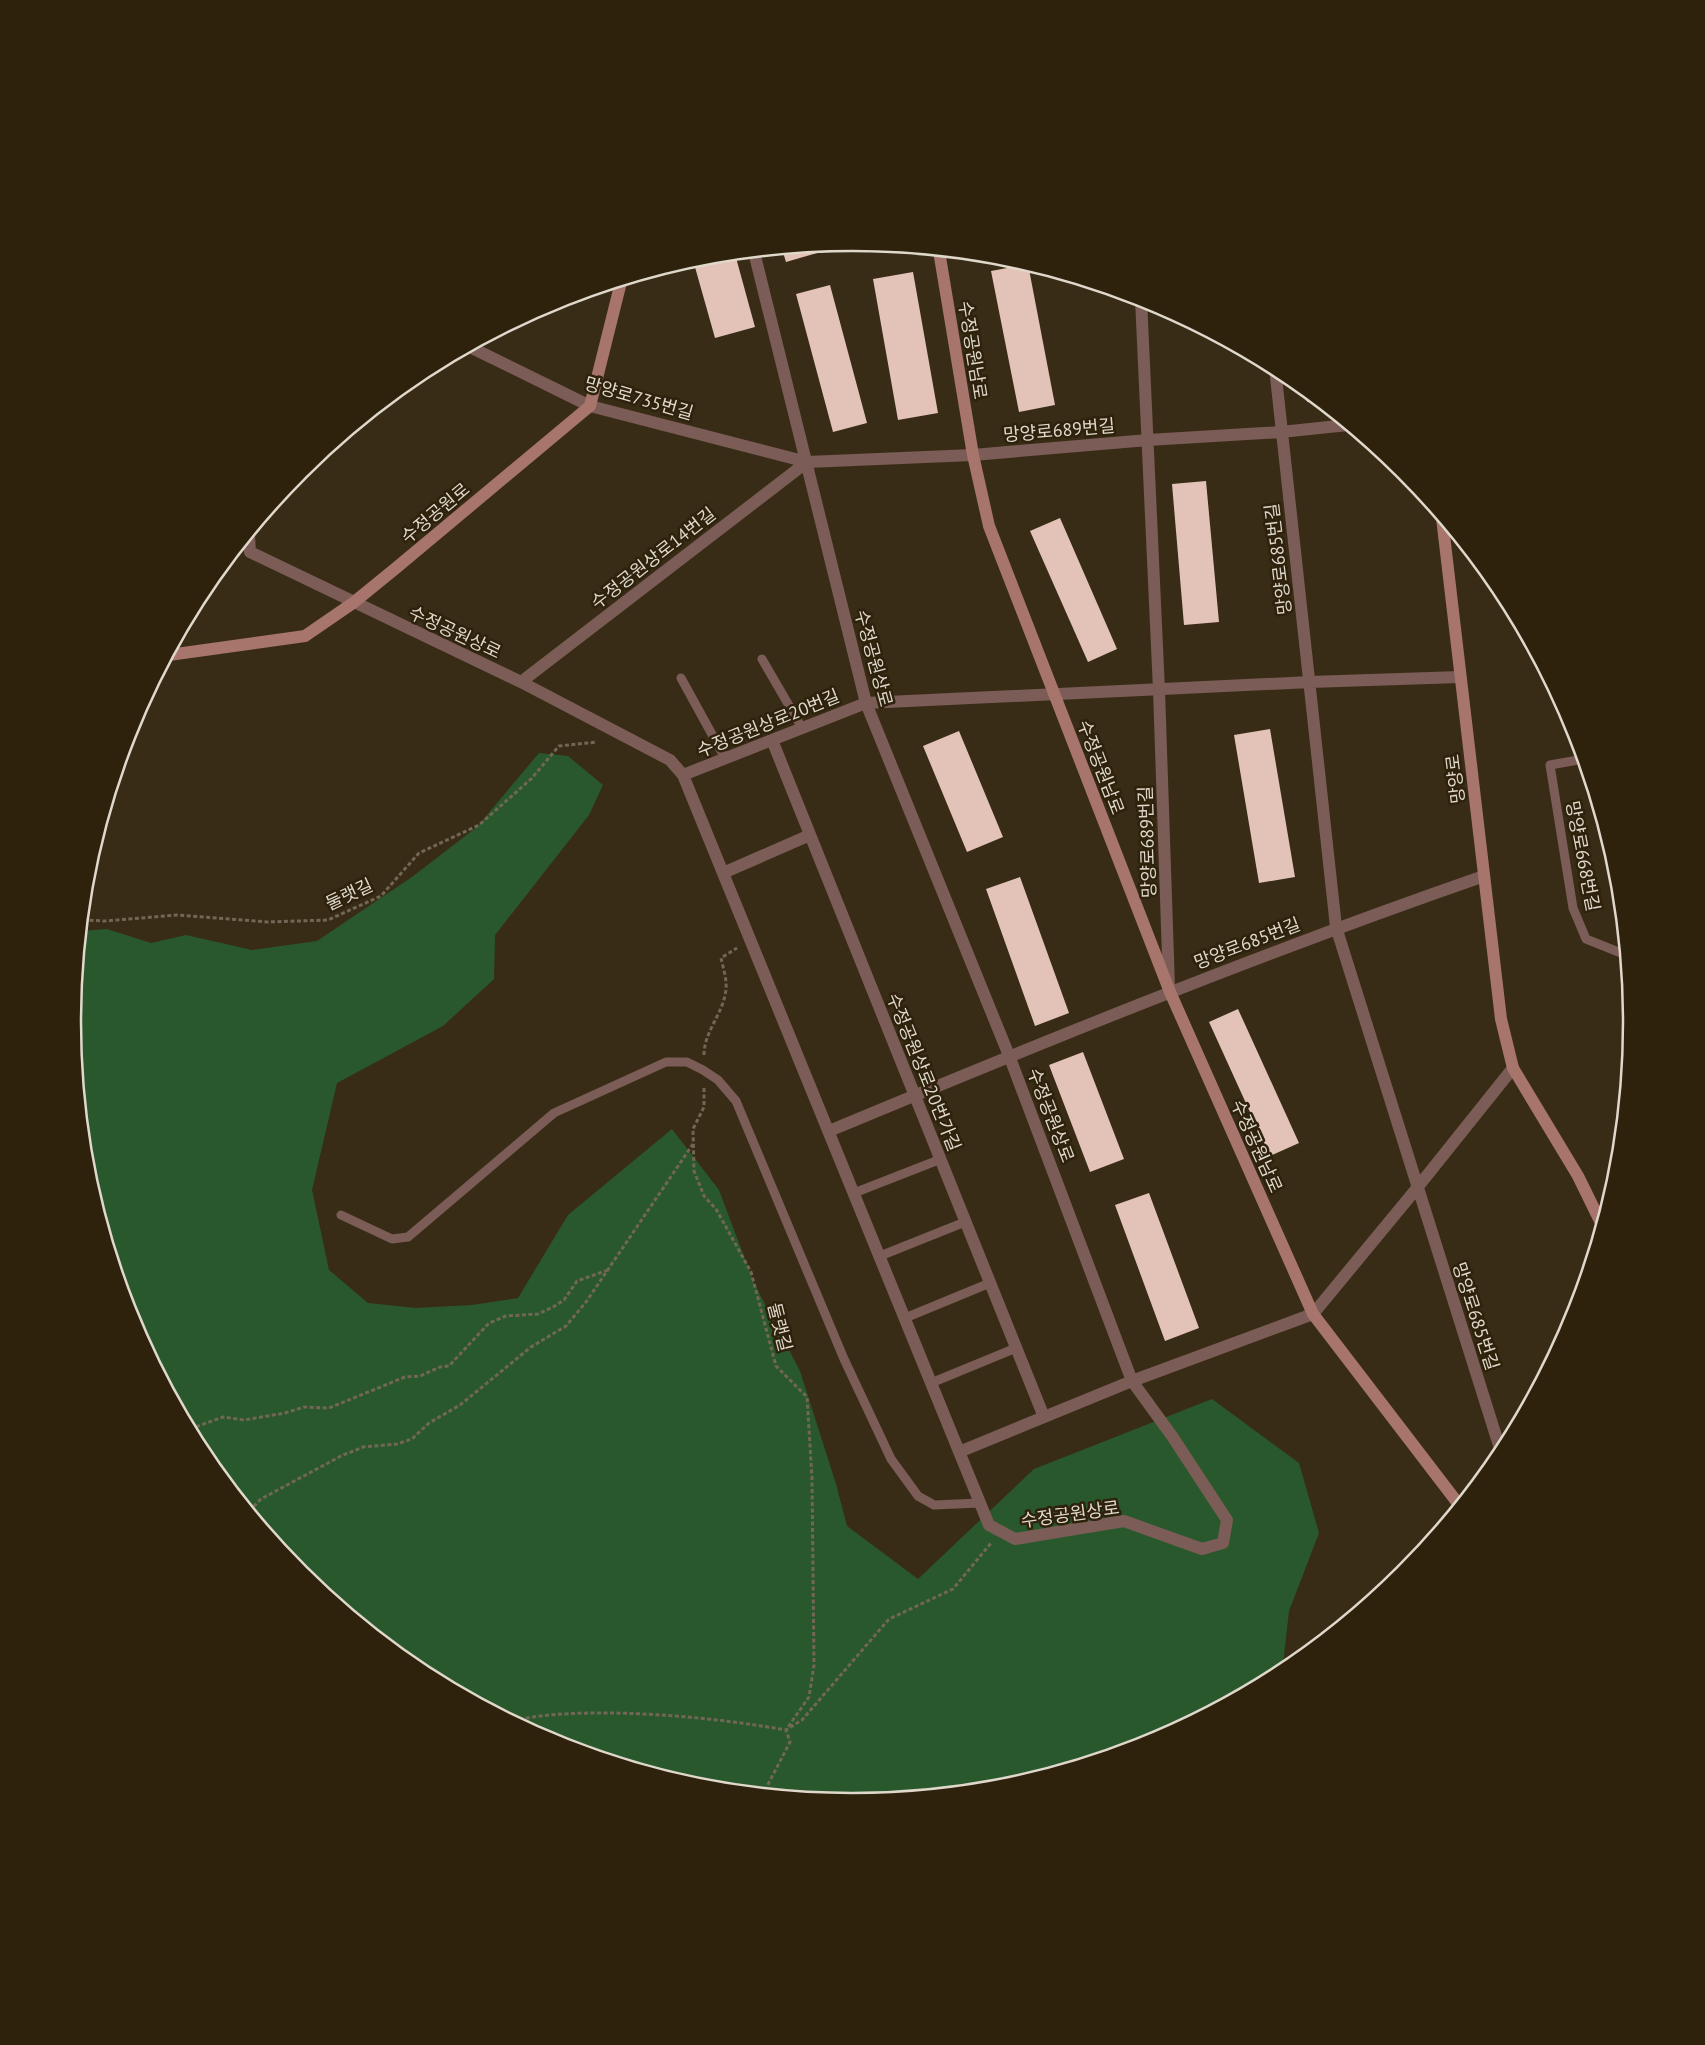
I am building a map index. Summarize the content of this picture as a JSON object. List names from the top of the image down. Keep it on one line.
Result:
{"streets":{"street":["수정공원남로","망양로735번길","망양로689번길","수정공원로","수정공원상로14번길","망양로685번길","수정공원상로","수정공원상로20번길","망양로","수정공원상로20번가길"],"lane":["망양로668번길"],"path":["둘랫길"]},"crossings":[["수정공원남로","망양로689번길"],["수정공원남로","망양로685번길"],["망양로735번길","수정공원로"],["망양로735번길","수정공원상로14번길"],["망양로735번길","수정공원상로"],["망양로689번길","망양로685번길"],["수정공원로","수정공원상로"],["수정공원상로14번길","수정공원상로"],["수정공원상로","수정공원상로20번길"],["수정공원상로","둘랫길"],["수정공원상로","수정공원상로20번가길"],["수정공원상로20번길","수정공원상로20번가길"]]}
